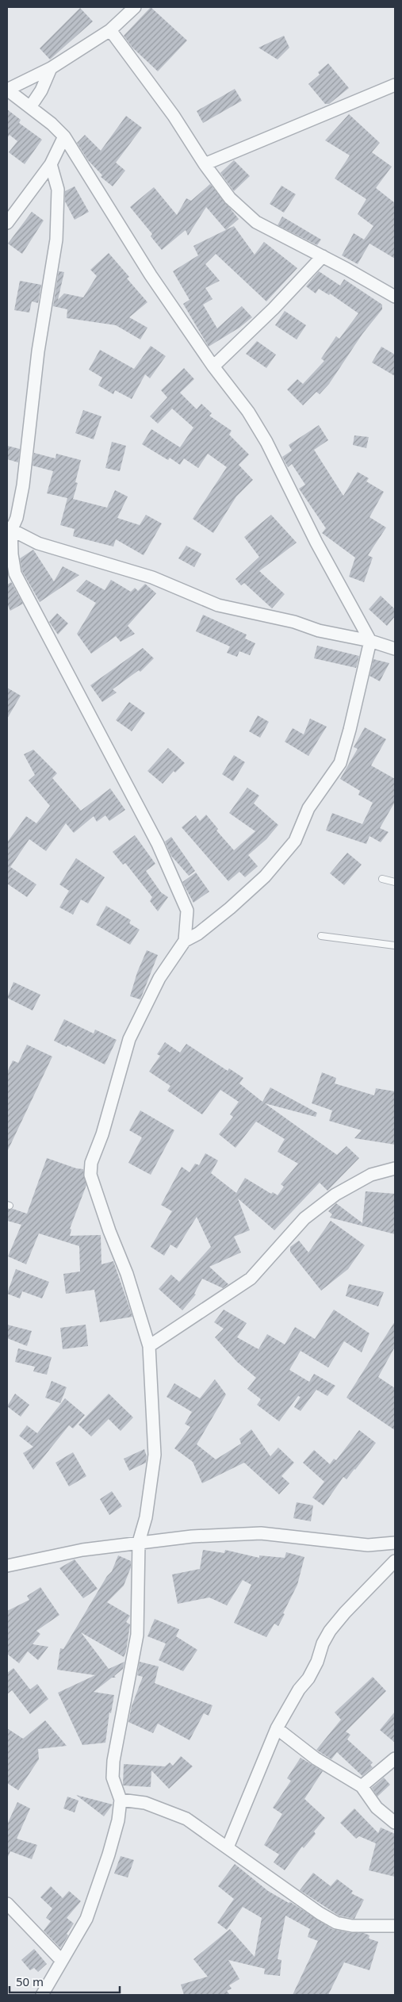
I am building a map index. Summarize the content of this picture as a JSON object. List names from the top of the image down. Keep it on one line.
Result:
{"scale_bar":"50 m"}
